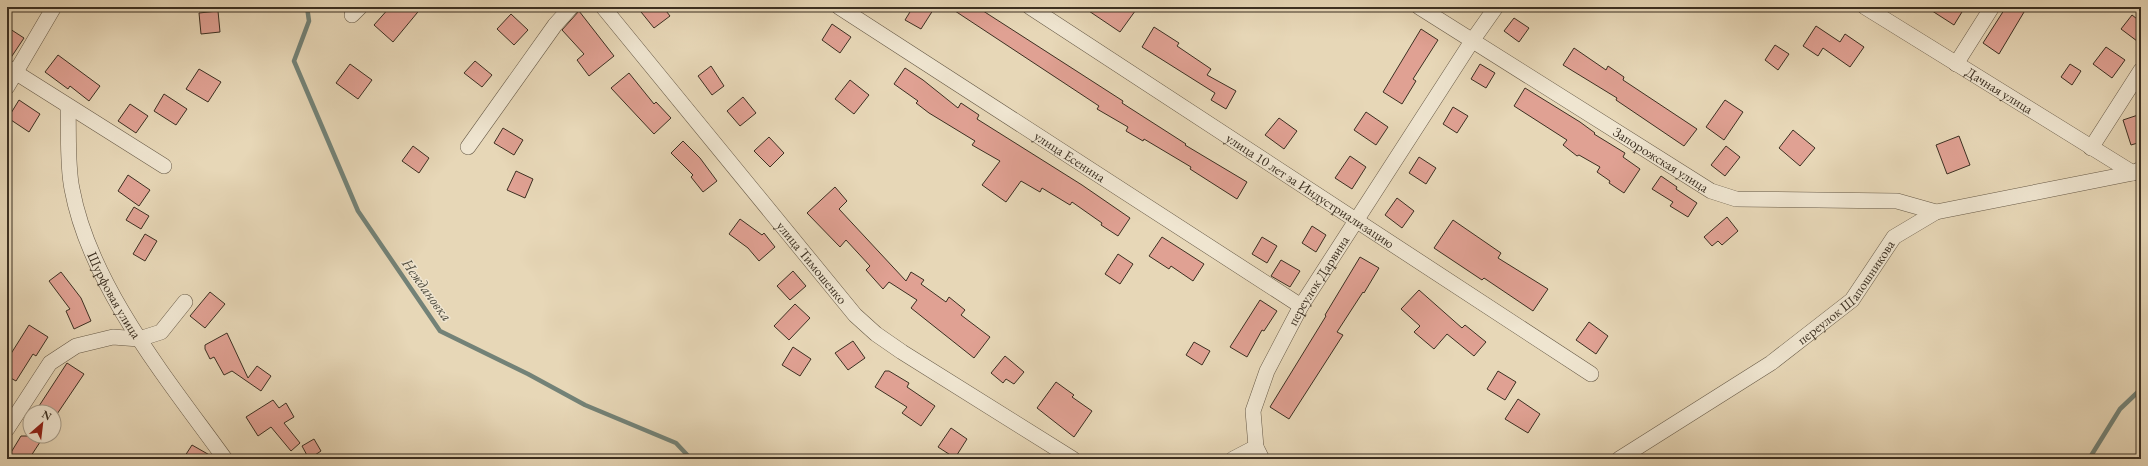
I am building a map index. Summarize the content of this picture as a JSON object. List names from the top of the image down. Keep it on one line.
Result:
{"streets":{"street":["Дачная улица","улица Есенина","Запорожская улица","улица 10 лет за Индустриализацию","улица Тимошенко","переулок Дарвина","переулок Шапошникова","Шурфовая улица"]},"crossings":[["Дачная улица","переулок Шапошникова"],["улица Есенина","переулок Дарвина"],["Запорожская улица","переулок Дарвина"],["Запорожская улица","переулок Шапошникова"],["улица 10 лет за Индустриализацию","переулок Дарвина"]],"water":["Неждановка"],"north":"top right"}
